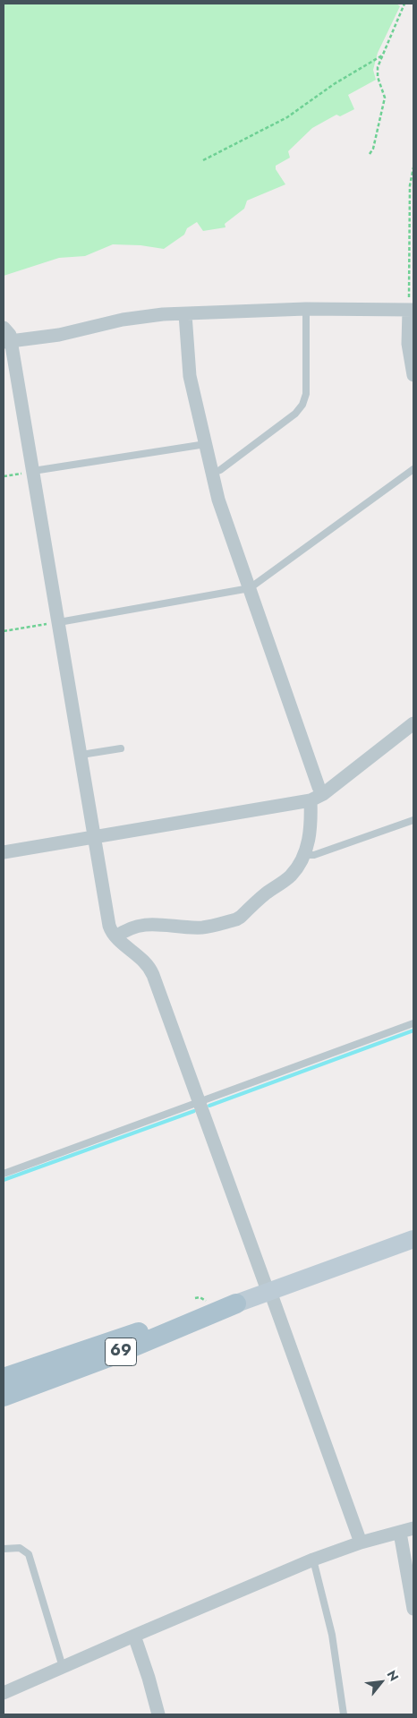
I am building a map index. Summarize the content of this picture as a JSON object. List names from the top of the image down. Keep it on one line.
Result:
{"streets":{"main road":["69"]},"north":"top right"}
